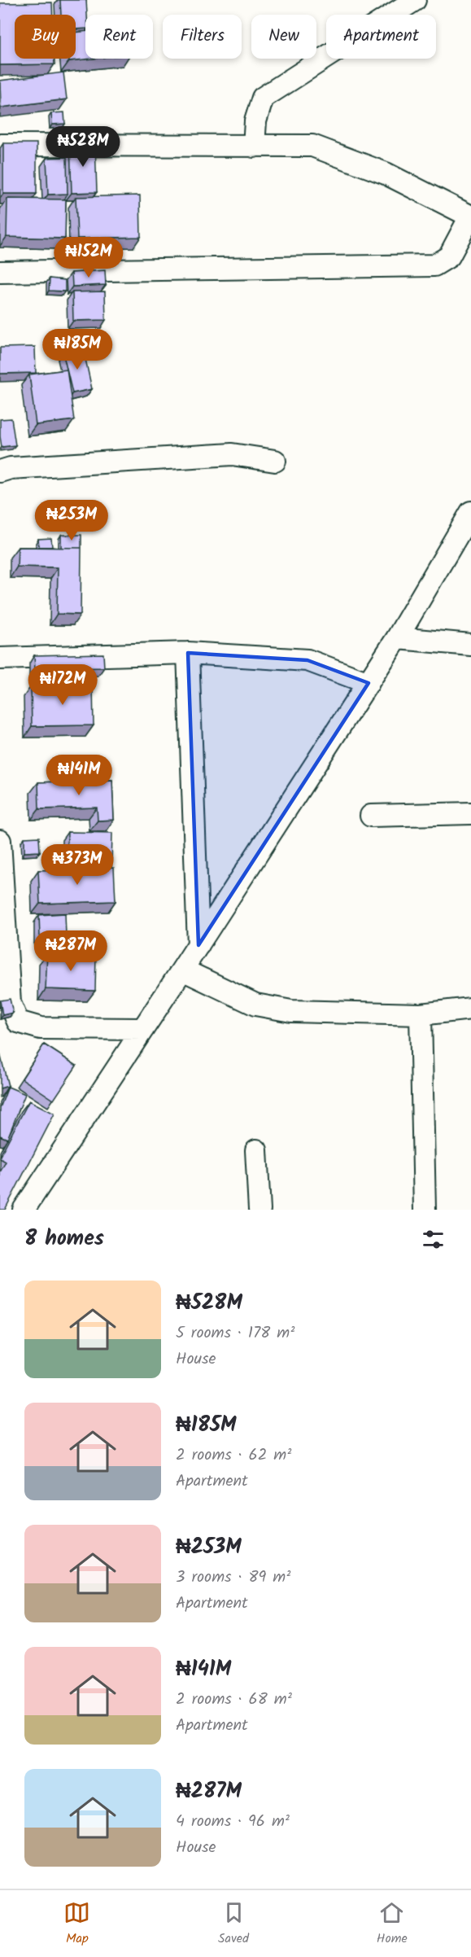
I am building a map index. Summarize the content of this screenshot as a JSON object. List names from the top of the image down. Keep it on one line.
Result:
{"page":{"chip":["Buy","Rent","Filters","New","Apartment"],"price":["₦528M","₦152M","₦185M","₦253M","₦172M","₦141M","₦373M","₦287M"],"heading":"8 homes","list":[{"name":"₦528M","note":"5 rooms · 178 m² · House"},{"name":"₦185M","note":"2 rooms · 62 m² · Apartment"},{"name":"₦253M","note":"3 rooms · 89 m² · Apartment"},{"name":"₦141M","note":"2 rooms · 68 m² · Apartment"},{"name":"₦287M","note":"4 rooms · 96 m² · House"}],"tabs":["Map","Saved","Home"]}}
